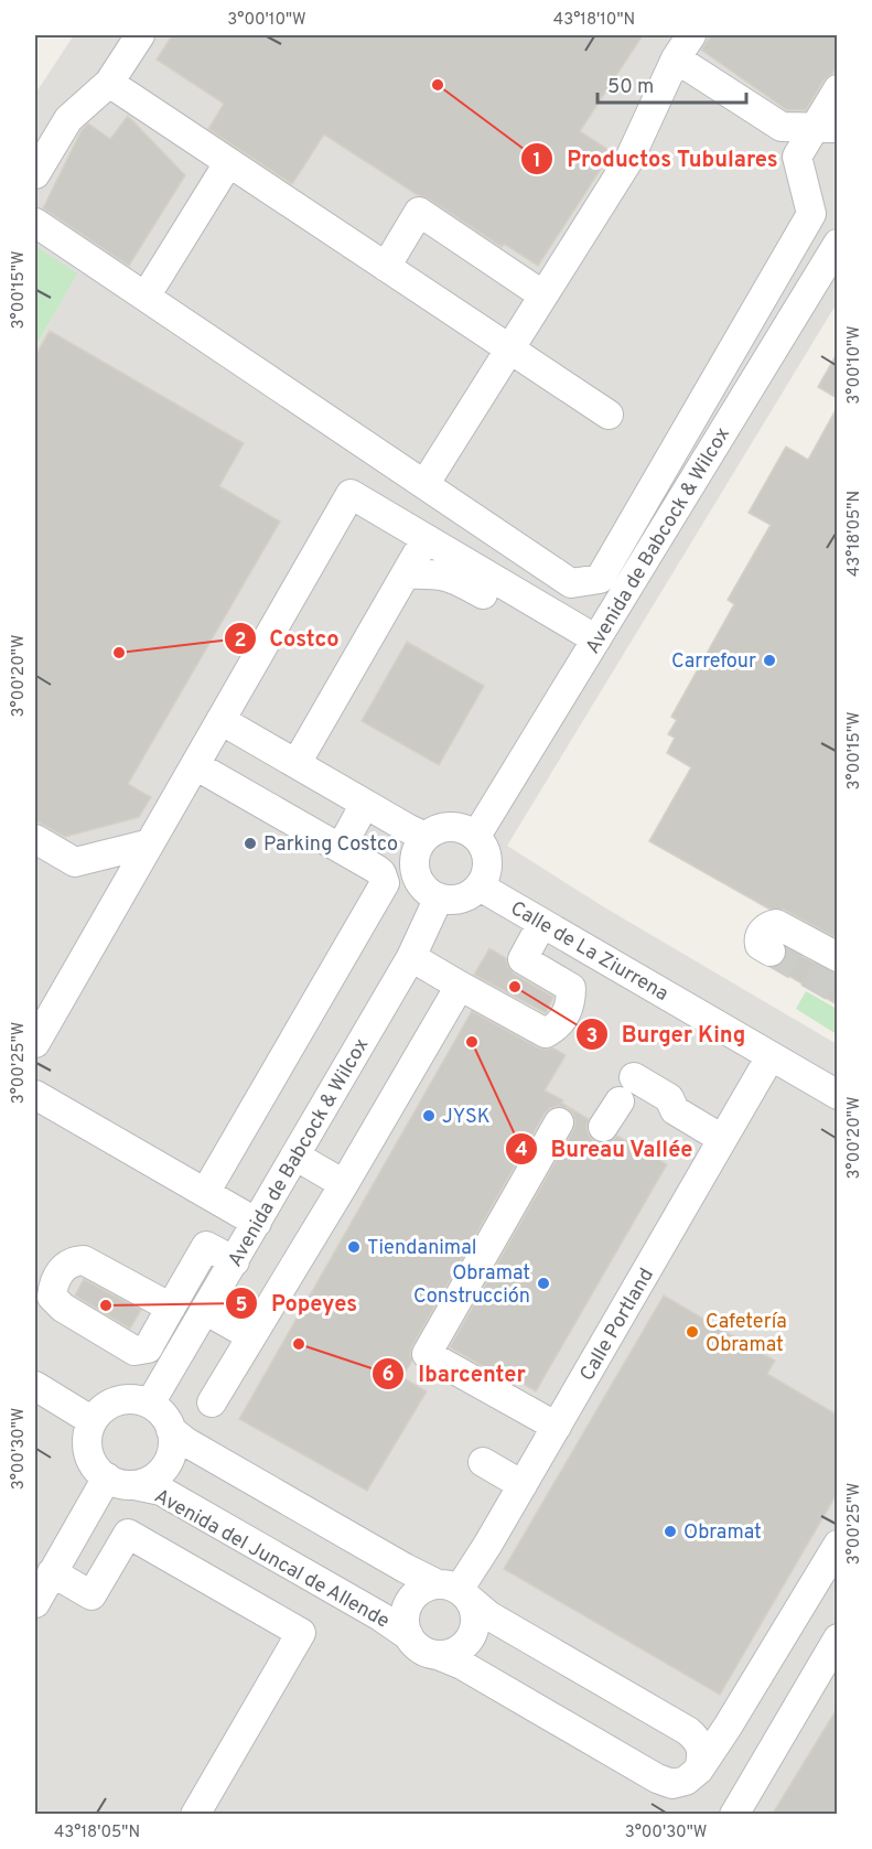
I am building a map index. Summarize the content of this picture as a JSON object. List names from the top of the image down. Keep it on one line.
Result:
{"streets":{"street":["Avenida de Babcock & Wilcox","Calle de La Ziurrena","Calle Portland","Avenida del Juncal de Allende"]},"crossings":[["Avenida de Babcock & Wilcox","Calle de La Ziurrena"],["Avenida de Babcock & Wilcox","Avenida del Juncal de Allende"],["Calle de La Ziurrena","Calle Portland"],["Calle Portland","Avenida del Juncal de Allende"]],"places":["Productos Tubulares","Costco","Carrefour","Parking Costco","Burger King","Bureau Vallée","JYSK","Tiendanimal","Obramat Construcción","Popeyes","Cafetería Obramat","Ibarcenter","Obramat"],"scale_bar":"50 m","coordinates":["3°00'10\"W","43°18'10\"N","3°00'15\"W","43°18'05\"N","3°00'20\"W","3°00'25\"W","3°00'30\"W"]}
